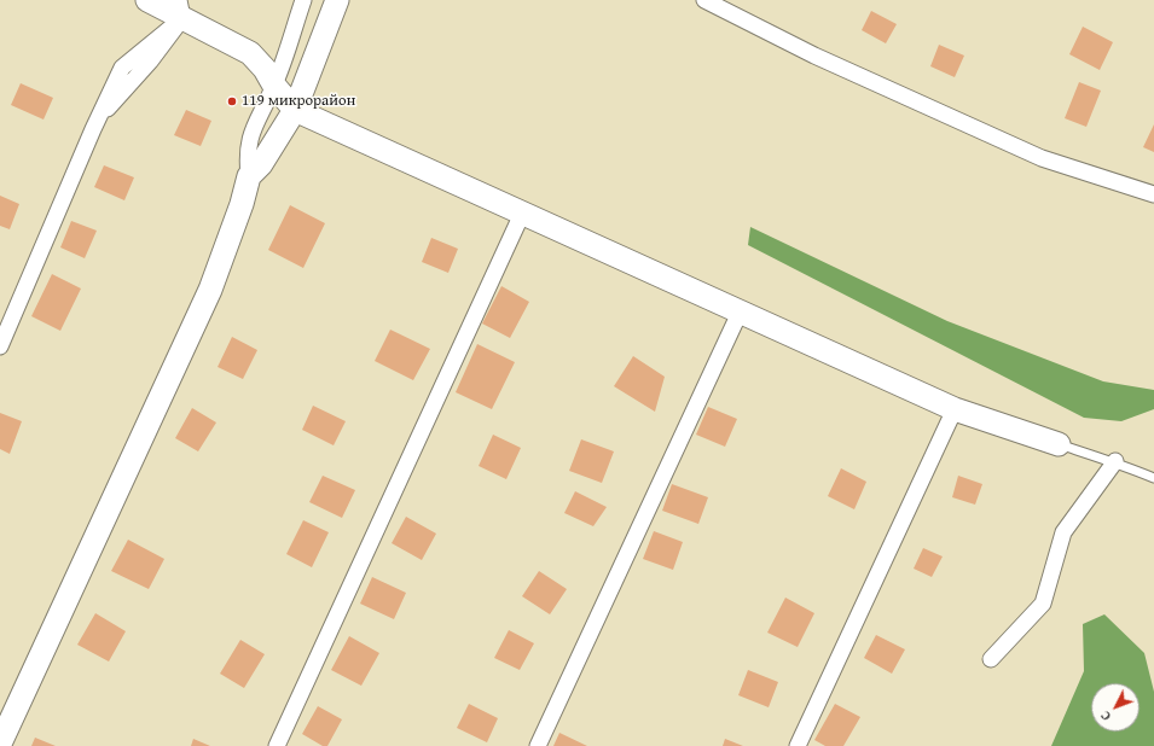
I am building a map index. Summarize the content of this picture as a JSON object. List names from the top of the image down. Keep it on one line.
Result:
{"places":["119 микрорайон"],"north":"bottom left"}
